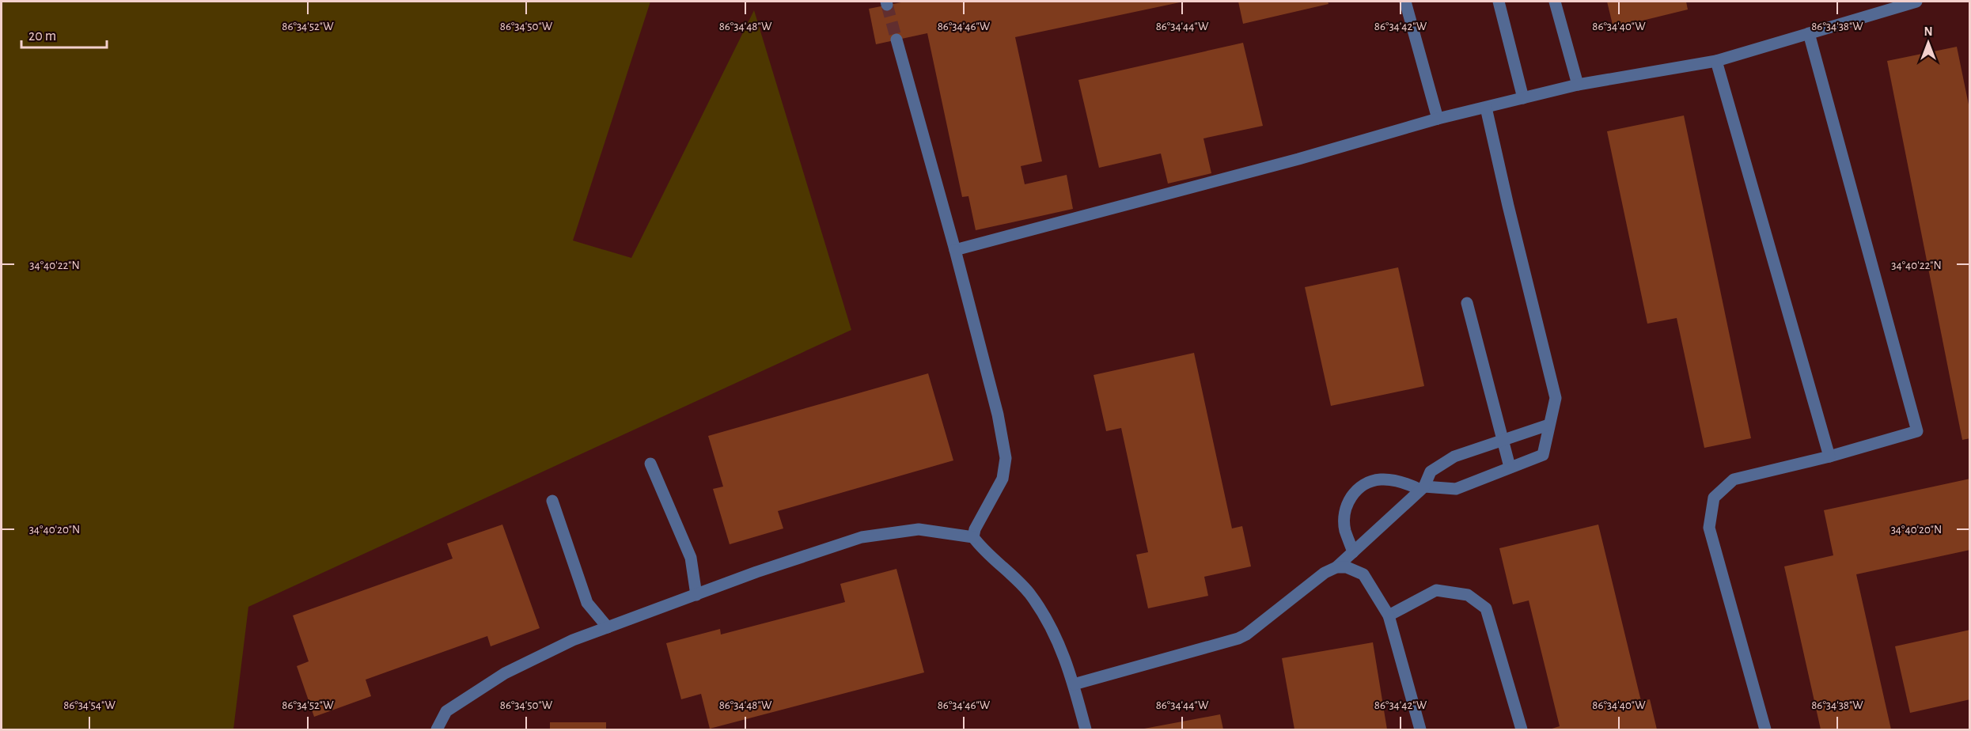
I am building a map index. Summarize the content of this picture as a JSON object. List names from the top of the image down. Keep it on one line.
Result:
{"scale_bar":"20 m","north":"top","coordinates":["86°34'52\"W","86°34'50\"W","86°34'48\"W","86°34'46\"W","86°34'44\"W","86°34'42\"W","86°34'40\"W","86°34'38\"W","34°40'22\"N","34°40'20\"N","86°34'54\"W"]}
